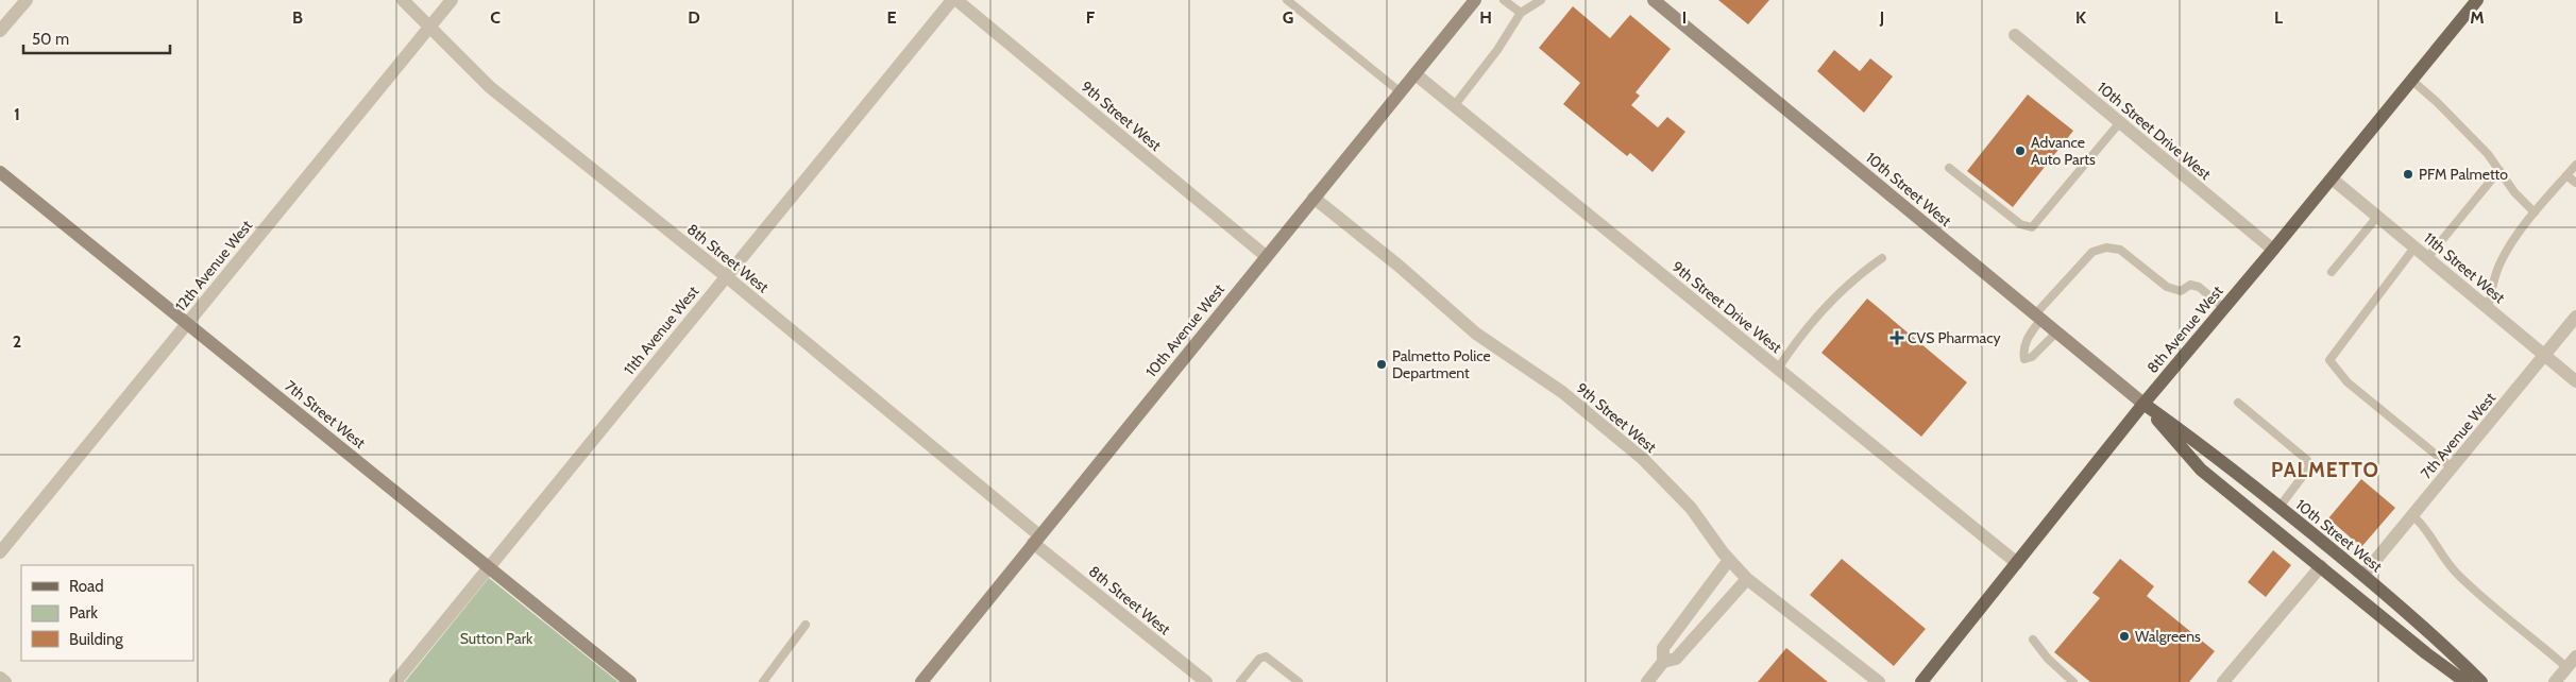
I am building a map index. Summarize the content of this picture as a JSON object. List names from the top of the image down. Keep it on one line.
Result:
{"streets":{"main road":["10th Street West","8th Avenue West"],"street":["9th Street West","10th Street Drive West","8th Street West","12th Avenue West","11th Street West","9th Street Drive West","11th Avenue West","10th Avenue West","7th Street West","7th Avenue West"]},"crossings":[["9th Street West","11th Avenue West"],["9th Street West","10th Avenue West"],["10th Street Drive West","8th Avenue West"],["10th Street West","8th Avenue West"],["10th Street West","7th Avenue West"],["8th Street West","12th Avenue West"],["8th Street West","11th Avenue West"],["8th Street West","10th Avenue West"],["12th Avenue West","7th Street West"],["11th Street West","8th Avenue West"],["11th Street West","7th Avenue West"],["9th Street Drive West","8th Avenue West"],["9th Street Drive West","10th Avenue West"],["11th Avenue West","7th Street West"]],"districts":["PALMETTO"],"parks":["Sutton Park"],"places":{"other":["Advance Auto Parts","PFM Palmetto","Palmetto Police Department","Walgreens"],"health":["CVS Pharmacy"]},"legend":["Road","Park","Building"],"scale_bar":"50 m","grid":{"columns":["B","C","D","E","F","G","H","I","J","K","L","M"],"rows":["1","2"]}}
